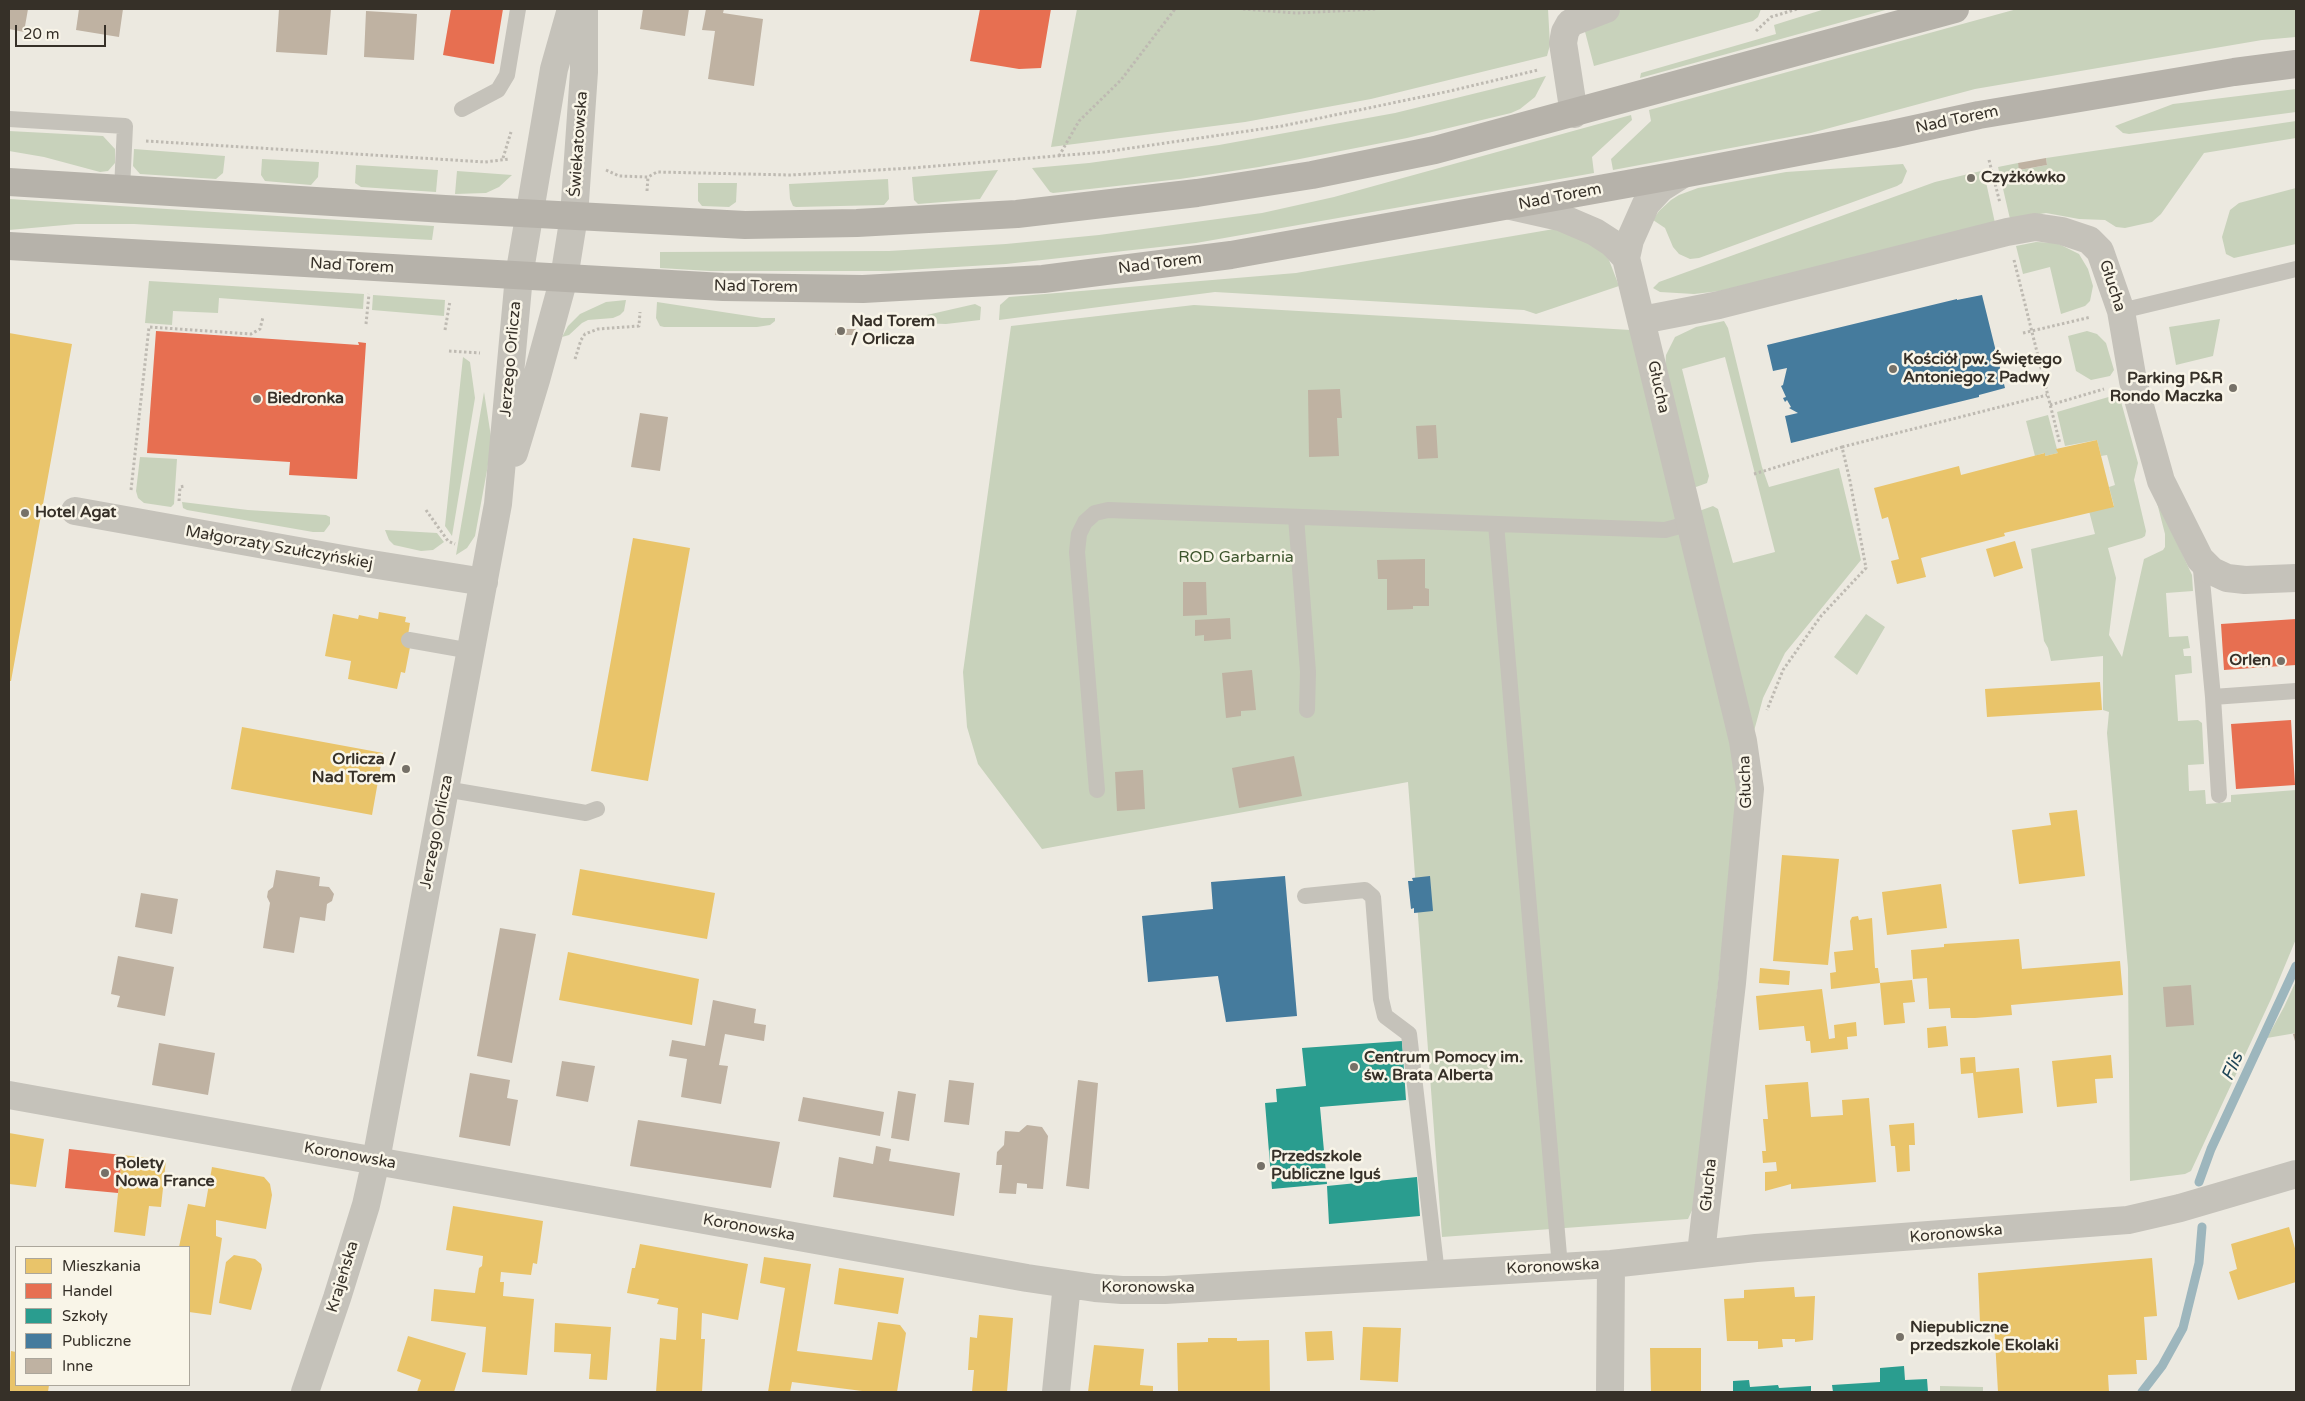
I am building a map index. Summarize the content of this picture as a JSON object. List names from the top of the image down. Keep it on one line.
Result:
{"streets":{"main road":["Nad Torem"],"street":["Świekatowska","Głucha","Jerzego Orlicza","Małgorzaty Szułczyńskiej","Koronowska","Krajeńska"]},"crossings":[["Nad Torem","Świekatowska"],["Nad Torem","Głucha"],["Nad Torem","Jerzego Orlicza"],["Świekatowska","Jerzego Orlicza"],["Głucha","Koronowska"],["Jerzego Orlicza","Małgorzaty Szułczyńskiej"],["Jerzego Orlicza","Koronowska"],["Jerzego Orlicza","Krajeńska"],["Koronowska","Krajeńska"]],"water":["Flis"],"parks":["ROD Garbarnia"],"places":["Czyżkówko","Nad Torem / Orlicza","Kościół pw. Świętego Antoniego z Padwy","Parking P&R Rondo Maczka","Biedronka","Hotel Agat","Orlen","Orlicza / Nad Torem","Centrum Pomocy im. św. Brata Alberta","Przedszkole Publiczne Iguś","Rolety Nowa France","Niepubliczne przedszkole Ekolaki"],"legend":["Mieszkania","Handel","Szkoły","Publiczne","Inne"],"scale_bar":"20 m"}
